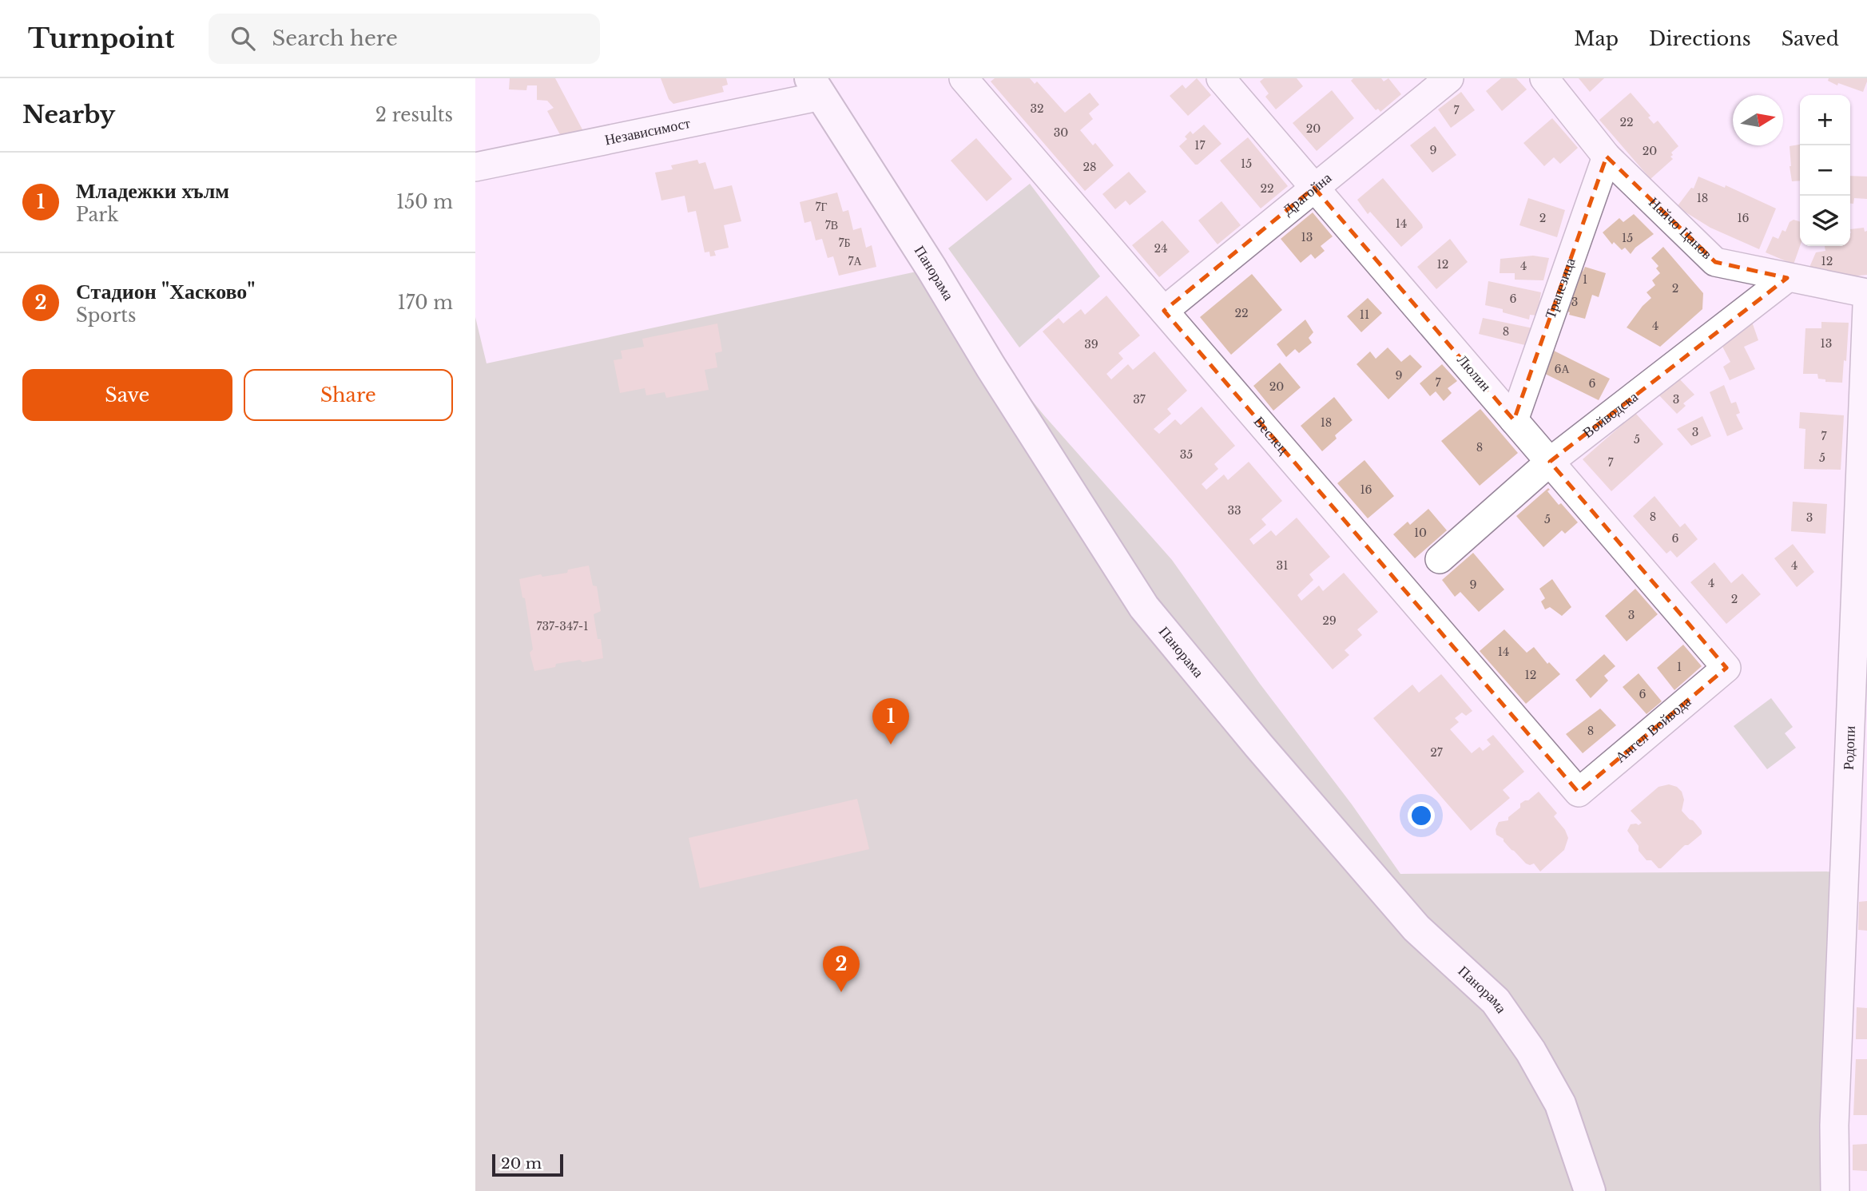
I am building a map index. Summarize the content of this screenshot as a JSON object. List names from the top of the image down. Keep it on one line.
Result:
{"streets":{"street":["Независимост","Драгойна","Найчо Цанов","Панорама","Трапезица","Люлин","Войводска","Веслец","Ангел Войвода","Родопи"]},"crossings":[["Независимост","Панорама"],["Драгойна","Люлин"],["Драгойна","Веслец"],["Найчо Цанов","Трапезица"],["Найчо Цанов","Войводска"],["Трапезица","Люлин"],["Люлин","Войводска"],["Люлин","Ангел Войвода"],["Веслец","Ангел Войвода"]],"house_numbers":["32","7","22","20","30","17","9","20","15","28","22","18","7Г","2","16","14","7В","13","15","7Б","24","7А","12","12","4","1","2","6","3","22","11","4","8","13","39","6А","9","7","6","20","37","3","18","3","7","5","8","35","5","7","16","33","8","3","5","10","6","31","4","4","9","2","3","29","737-347-1","14","1","12","6","8","27"],"scale_bar":"20 m","north":"right","page":{"header":"Turnpoint","search":"Search here","nav":["Map","Directions","Saved"],"heading":["Nearby","2 results"],"map_buttons":["+","−"],"list":[{"mark":"1","name":"Младежки хълм","note":"Park","value":"150 m"},{"mark":"2","name":"Стадион \"Хасково\"","note":"Sports","value":"170 m"}],"buttons":["Save","Share"],"pins":["1","2"],"scale":"20 m"}}
